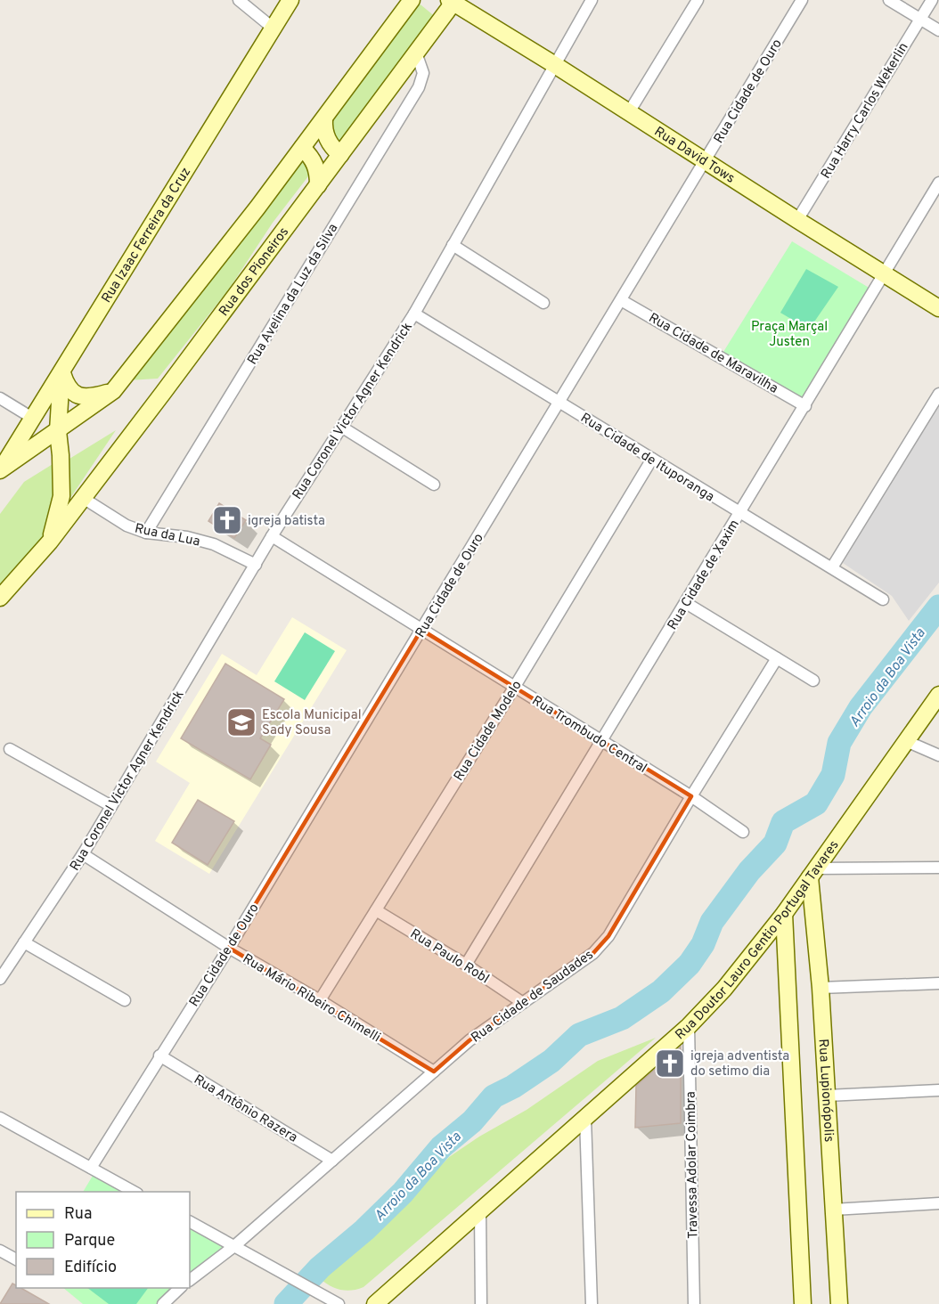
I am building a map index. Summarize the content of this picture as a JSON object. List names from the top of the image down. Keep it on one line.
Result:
{"streets":{"main road":["Rua David Tows","Rua Izaac Ferreira da Cruz","Rua dos Pioneiros","Rua Doutor Lauro Gentio Portugal Tavares","Rua Lupionópolis"],"street":["Rua Cidade de Ouro","Rua Harry Carlos Wekerlin","Rua Avelina da Luz da Silva","Rua Cidade de Maravilha","Rua Coronel Victor Agner Kendrick","Rua Cidade de Ituporanga","Rua da Lua","Rua Cidade de Xaxim","Rua Cidade Modelo","Rua Trombudo Central","Rua Paulo Robl","Rua Cidade de Saudades","Rua Mário Ribeiro Chimelli","Rua Antônio Razera","Travessa Adolar Coimbra"]},"crossings":[["Rua Cidade de Ouro","Rua David Tows"],["Rua Cidade de Ouro","Rua Cidade de Maravilha"],["Rua Cidade de Ouro","Rua Cidade de Ituporanga"],["Rua Cidade de Ouro","Rua Trombudo Central"],["Rua Cidade de Ouro","Rua Mário Ribeiro Chimelli"],["Rua Cidade de Ouro","Rua Antônio Razera"],["Rua Harry Carlos Wekerlin","Rua David Tows"],["Rua David Tows","Rua dos Pioneiros"],["Rua David Tows","Rua Coronel Victor Agner Kendrick"],["Rua David Tows","Rua Cidade de Xaxim"],["Rua dos Pioneiros","Rua Avelina da Luz da Silva"],["Rua dos Pioneiros","Rua da Lua"],["Rua Avelina da Luz da Silva","Rua da Lua"],["Rua Cidade de Maravilha","Rua Cidade de Xaxim"],["Rua Coronel Victor Agner Kendrick","Rua Cidade de Ituporanga"],["Rua Coronel Victor Agner Kendrick","Rua da Lua"],["Rua Coronel Victor Agner Kendrick","Rua Trombudo Central"],["Rua Coronel Victor Agner Kendrick","Rua Mário Ribeiro Chimelli"],["Rua Cidade de Ituporanga","Rua Cidade de Xaxim"],["Rua Cidade de Ituporanga","Rua Cidade Modelo"],["Rua Cidade de Xaxim","Rua Trombudo Central"],["Rua Cidade de Xaxim","Rua Paulo Robl"],["Rua Cidade Modelo","Rua Trombudo Central"],["Rua Cidade Modelo","Rua Paulo Robl"],["Rua Cidade Modelo","Rua Mário Ribeiro Chimelli"],["Rua Trombudo Central","Rua Cidade de Saudades"],["Rua Doutor Lauro Gentio Portugal Tavares","Rua Lupionópolis"],["Rua Doutor Lauro Gentio Portugal Tavares","Travessa Adolar Coimbra"],["Rua Paulo Robl","Rua Cidade de Saudades"],["Rua Cidade de Saudades","Rua Mário Ribeiro Chimelli"],["Rua Cidade de Saudades","Rua Antônio Razera"]],"water":["Arroio da Boa Vista"],"parks":["Praça Marçal Justen"],"places":{"church":["igreja batista","igreja adventista do setimo dia"],"school or university":["Escola Municipal Sady Sousa"]},"legend":["Rua","Parque","Edifício"]}
